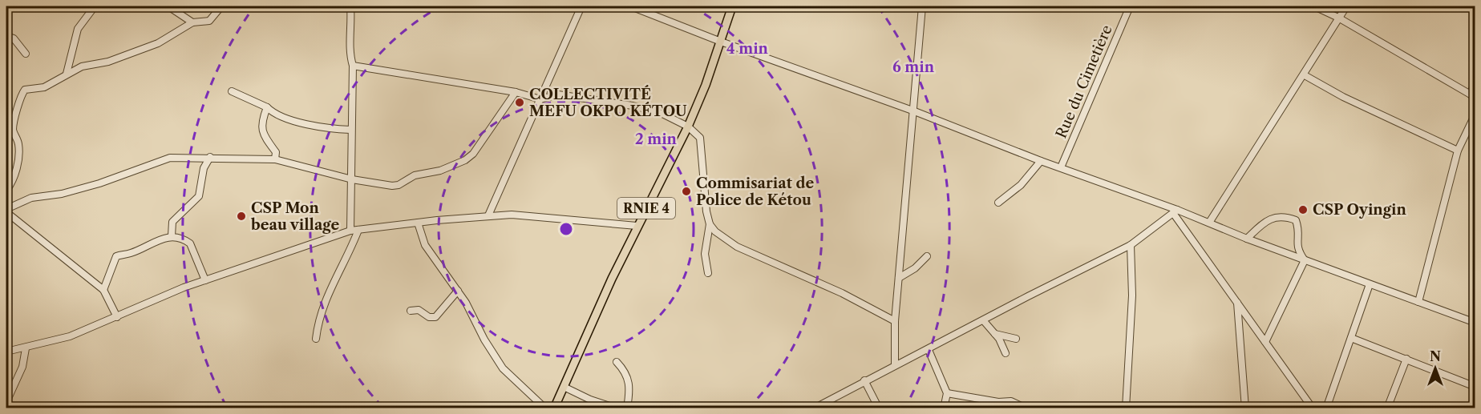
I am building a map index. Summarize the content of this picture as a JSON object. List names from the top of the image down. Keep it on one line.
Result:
{"streets":{"main road":["RNIE 4"],"street":["Rue du Cimetière"]},"places":["COLLECTIVITÉ MEFU OKPO KÉTOU","Commisariat de Police de Kétou","CSP Oyingin","CSP Mon beau village"],"north":"top","rings":["4 min","6 min","2 min"]}
